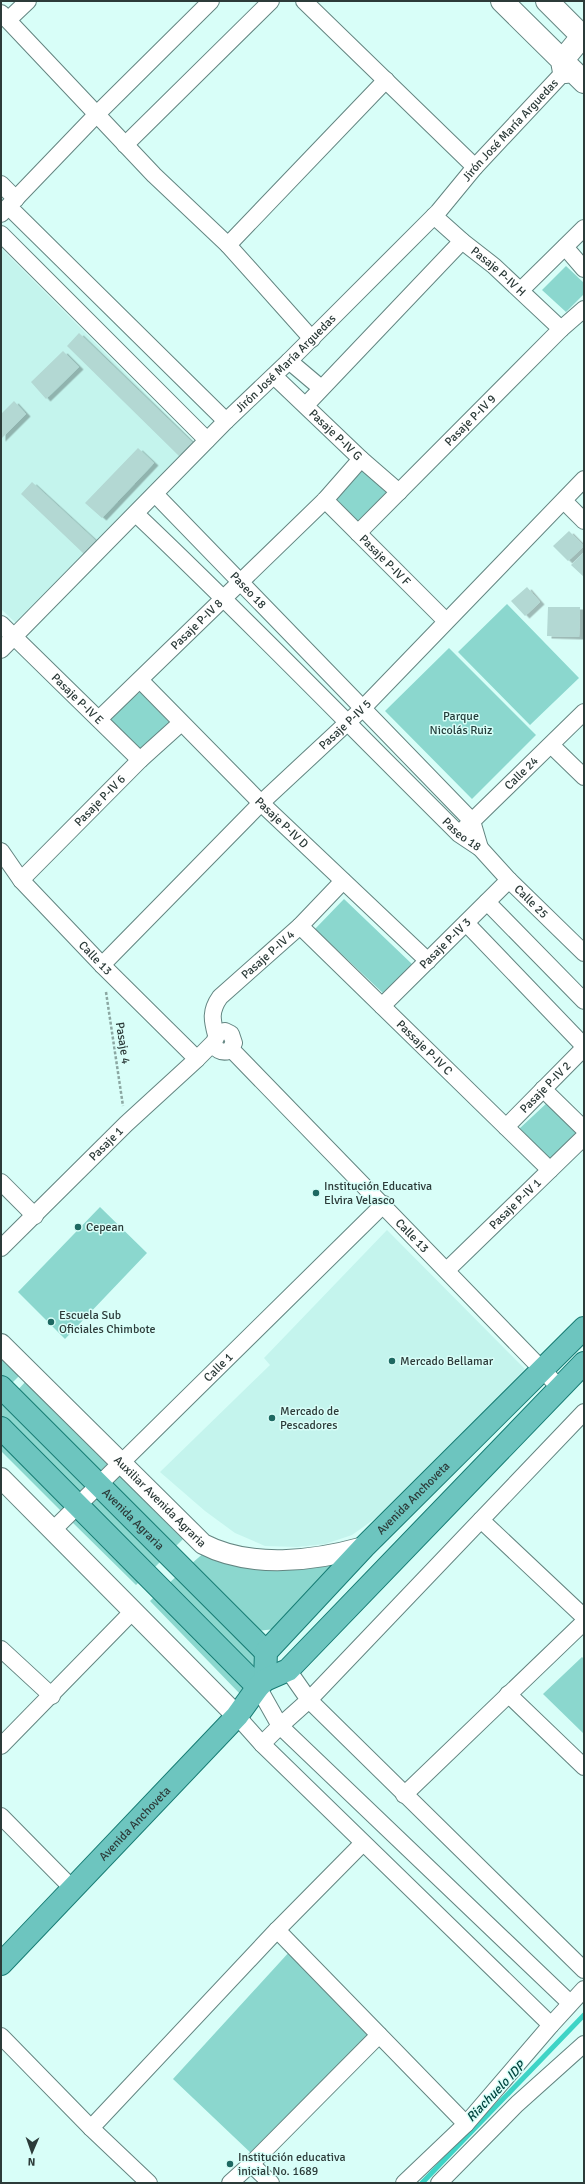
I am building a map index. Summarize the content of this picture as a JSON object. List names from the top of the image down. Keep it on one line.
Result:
{"streets":{"main road":["Avenida Anchoveta","Avenida Agraria"],"street":["Jirón José María Arguedas","Pasaje P-IV H","Pasaje P-IV 9","Pasaje P-IV G","Pasaje P-IV F","Paseo 18","Pasaje P-IV 8","Pasaje P-IV E","Pasaje P-IV 5","Calle 24","Pasaje P-IV 6","Pasaje P-IV D","Calle 25","Pasaje P-IV 3","Pasaje P-IV 4","Calle 13","Passaje P-IV C","Pasaje P-IV 2","Pasaje 1","Pasaje P-IV 1","Calle 1","Auxiliar Avenida Agraria"],"path":["Pasaje 4"]},"crossings":[["Jirón José María Arguedas","Pasaje P-IV H"],["Jirón José María Arguedas","Pasaje P-IV G"],["Jirón José María Arguedas","Paseo 18"],["Jirón José María Arguedas","Pasaje P-IV E"],["Pasaje P-IV H","Pasaje P-IV 9"],["Pasaje P-IV 9","Pasaje P-IV G"],["Pasaje P-IV 9","Pasaje P-IV F"],["Pasaje P-IV G","Pasaje P-IV 8"],["Pasaje P-IV F","Pasaje P-IV 8"],["Pasaje P-IV F","Pasaje P-IV 5"],["Paseo 18","Pasaje P-IV 8"],["Paseo 18","Pasaje P-IV 5"],["Paseo 18","Calle 24"],["Paseo 18","Calle 25"],["Pasaje P-IV 8","Pasaje P-IV E"],["Pasaje P-IV 8","Pasaje P-IV D"],["Pasaje P-IV E","Pasaje P-IV 6"],["Pasaje P-IV 5","Pasaje P-IV D"],["Pasaje P-IV 5","Calle 13"],["Pasaje P-IV 5","Pasaje 4"],["Pasaje P-IV 6","Pasaje P-IV D"],["Pasaje P-IV 6","Calle 13"],["Pasaje P-IV D","Pasaje P-IV 3"],["Pasaje P-IV D","Pasaje P-IV 4"],["Calle 25","Pasaje P-IV 3"],["Pasaje P-IV 3","Passaje P-IV C"],["Pasaje P-IV 4","Calle 13"],["Pasaje P-IV 4","Passaje P-IV C"],["Pasaje P-IV 4","Pasaje 1"],["Calle 13","Pasaje 4"],["Calle 13","Pasaje 1"],["Calle 13","Pasaje P-IV 1"],["Calle 13","Calle 1"],["Calle 13","Avenida Anchoveta"],["Pasaje 4","Pasaje 1"],["Passaje P-IV C","Pasaje P-IV 2"],["Passaje P-IV C","Pasaje P-IV 1"],["Calle 1","Auxiliar Avenida Agraria"],["Calle 1","Avenida Agraria"],["Avenida Anchoveta","Auxiliar Avenida Agraria"],["Avenida Anchoveta","Avenida Agraria"]],"water":["Riachuelo IDP"],"parks":["Parque Nicolás Ruiz"],"places":["Institución Educativa Elvira Velasco","Cepean","Escuela Sub Oficiales Chimbote","Mercado Bellamar","Mercado de Pescadores","Institución educativa inicial No. 1689"],"north":"bottom"}
